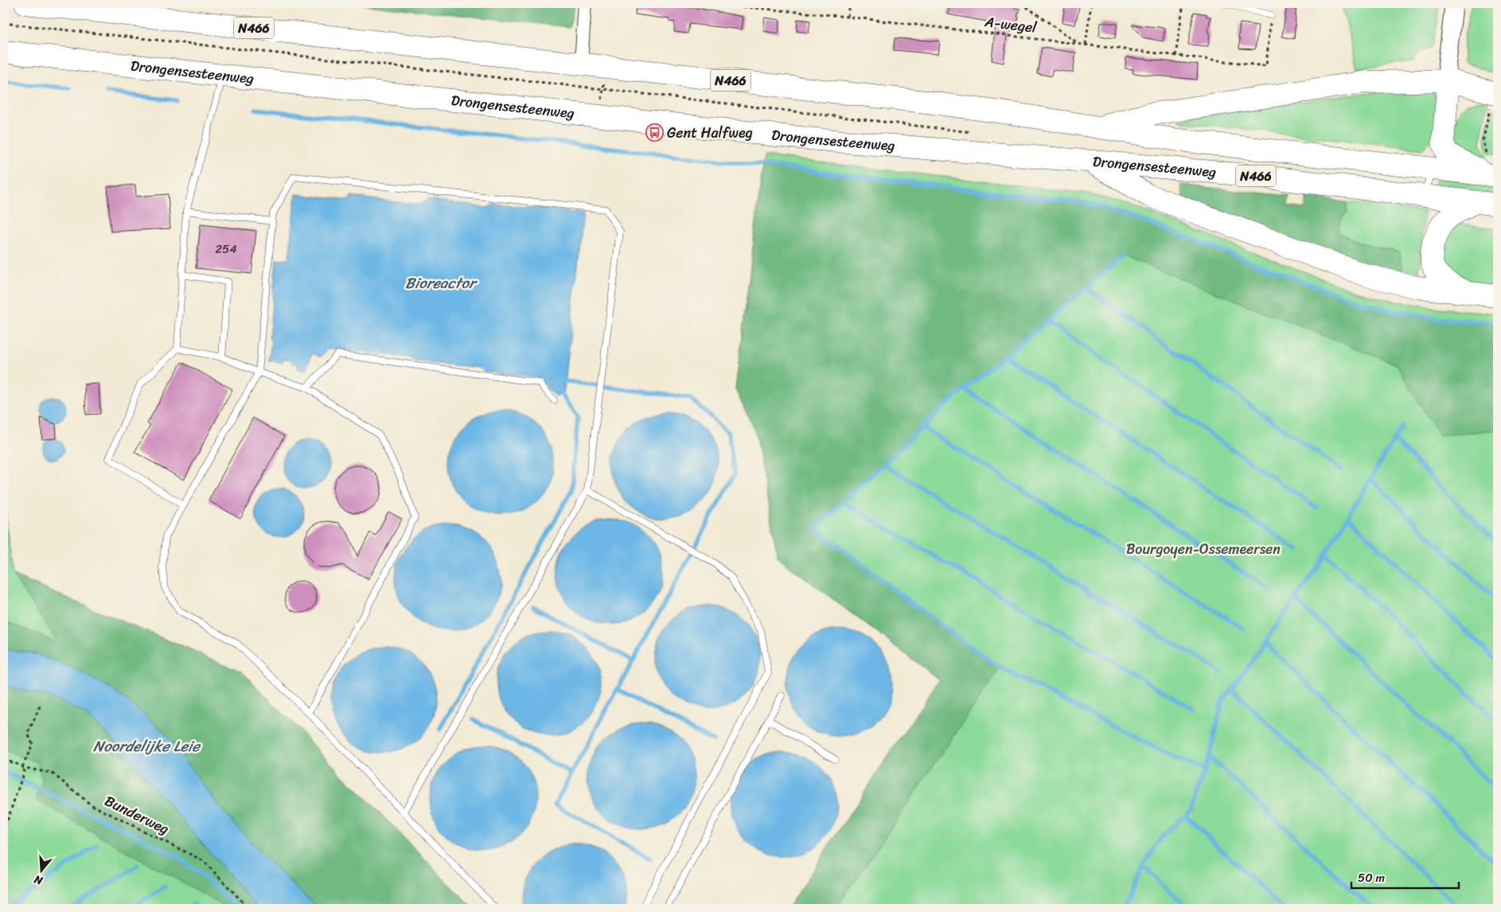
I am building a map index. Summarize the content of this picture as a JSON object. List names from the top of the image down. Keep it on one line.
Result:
{"streets":{"highway":["N466","Drongensesteenweg"],"path":["A-wegel","Bunderweg"]},"water":["Bioreactor","Noordelijke Leie"],"parks":["Bourgoyen-Ossemeersen"],"places":{"bus stop":["Gent Halfweg"]},"house_numbers":["254"],"scale_bar":"50 m","north":"bottom"}
